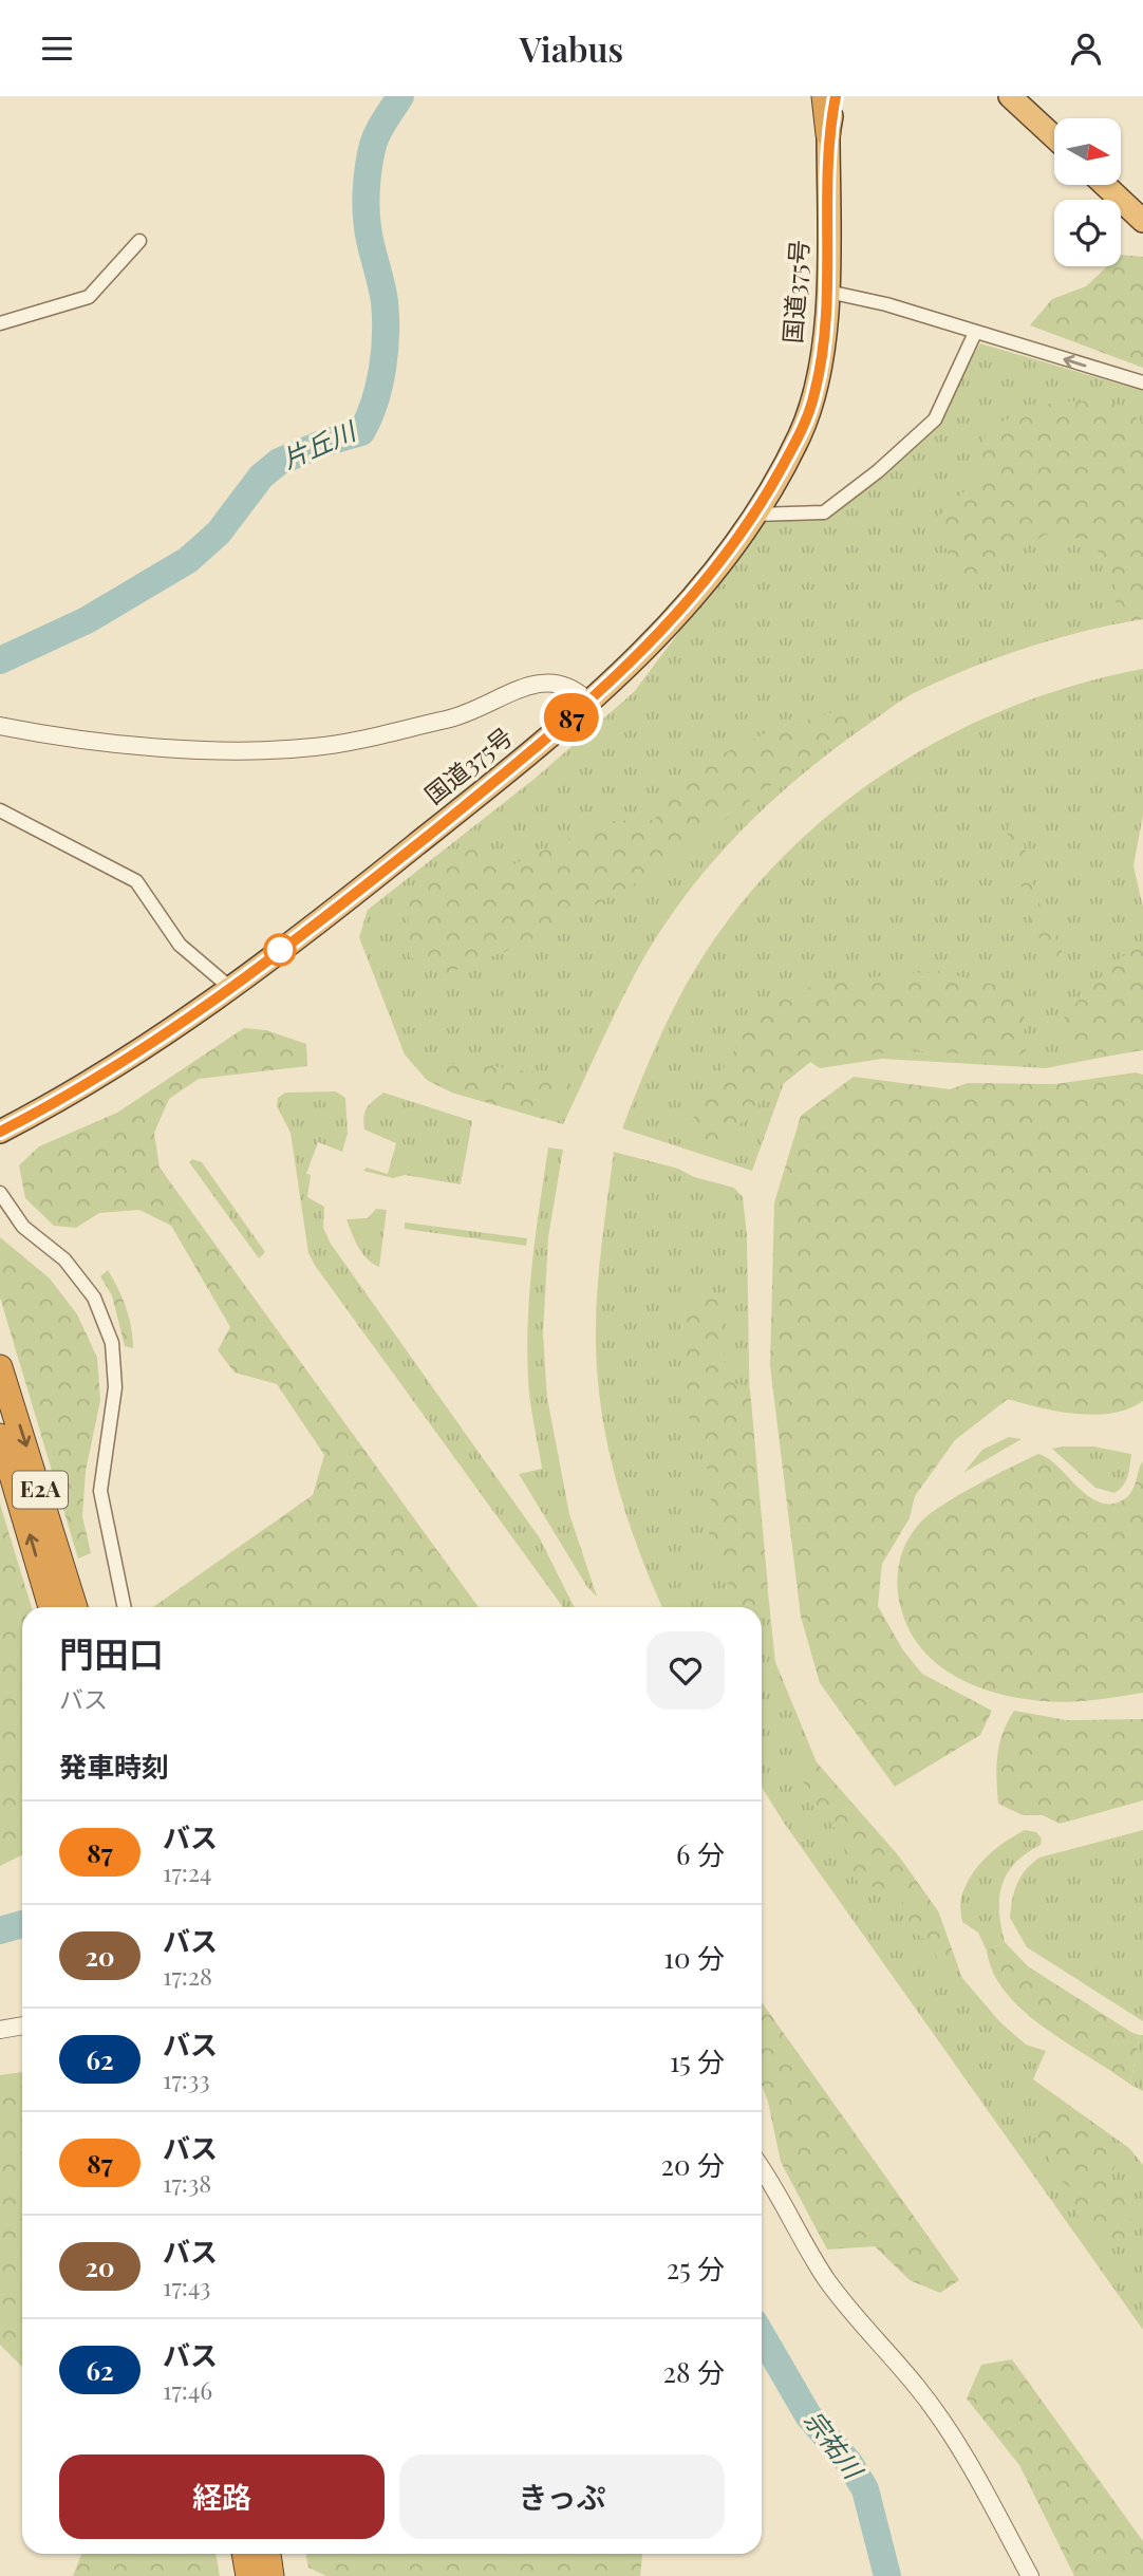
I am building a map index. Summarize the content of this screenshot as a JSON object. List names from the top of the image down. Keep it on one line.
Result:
{"streets":{"highway":["国道375号","E2A"]},"water":["片丘川","宗祐川"],"lines":["bus line 87"],"north":"right","page":{"header":"Viabus","on_map":"87","heading":[["門田口","バス"],"発車時刻"],"list":[{"mark":"87","name":"バス","note":"17:24","value":"6 分"},{"mark":"20","name":"バス","note":"17:28","value":"10 分"},{"mark":"62","name":"バス","note":"17:33","value":"15 分"},{"mark":"87","name":"バス","note":"17:38","value":"20 分"},{"mark":"20","name":"バス","note":"17:43","value":"25 分"},{"mark":"62","name":"バス","note":"17:46","value":"28 分"}],"buttons":["経路","きっぷ"]}}
